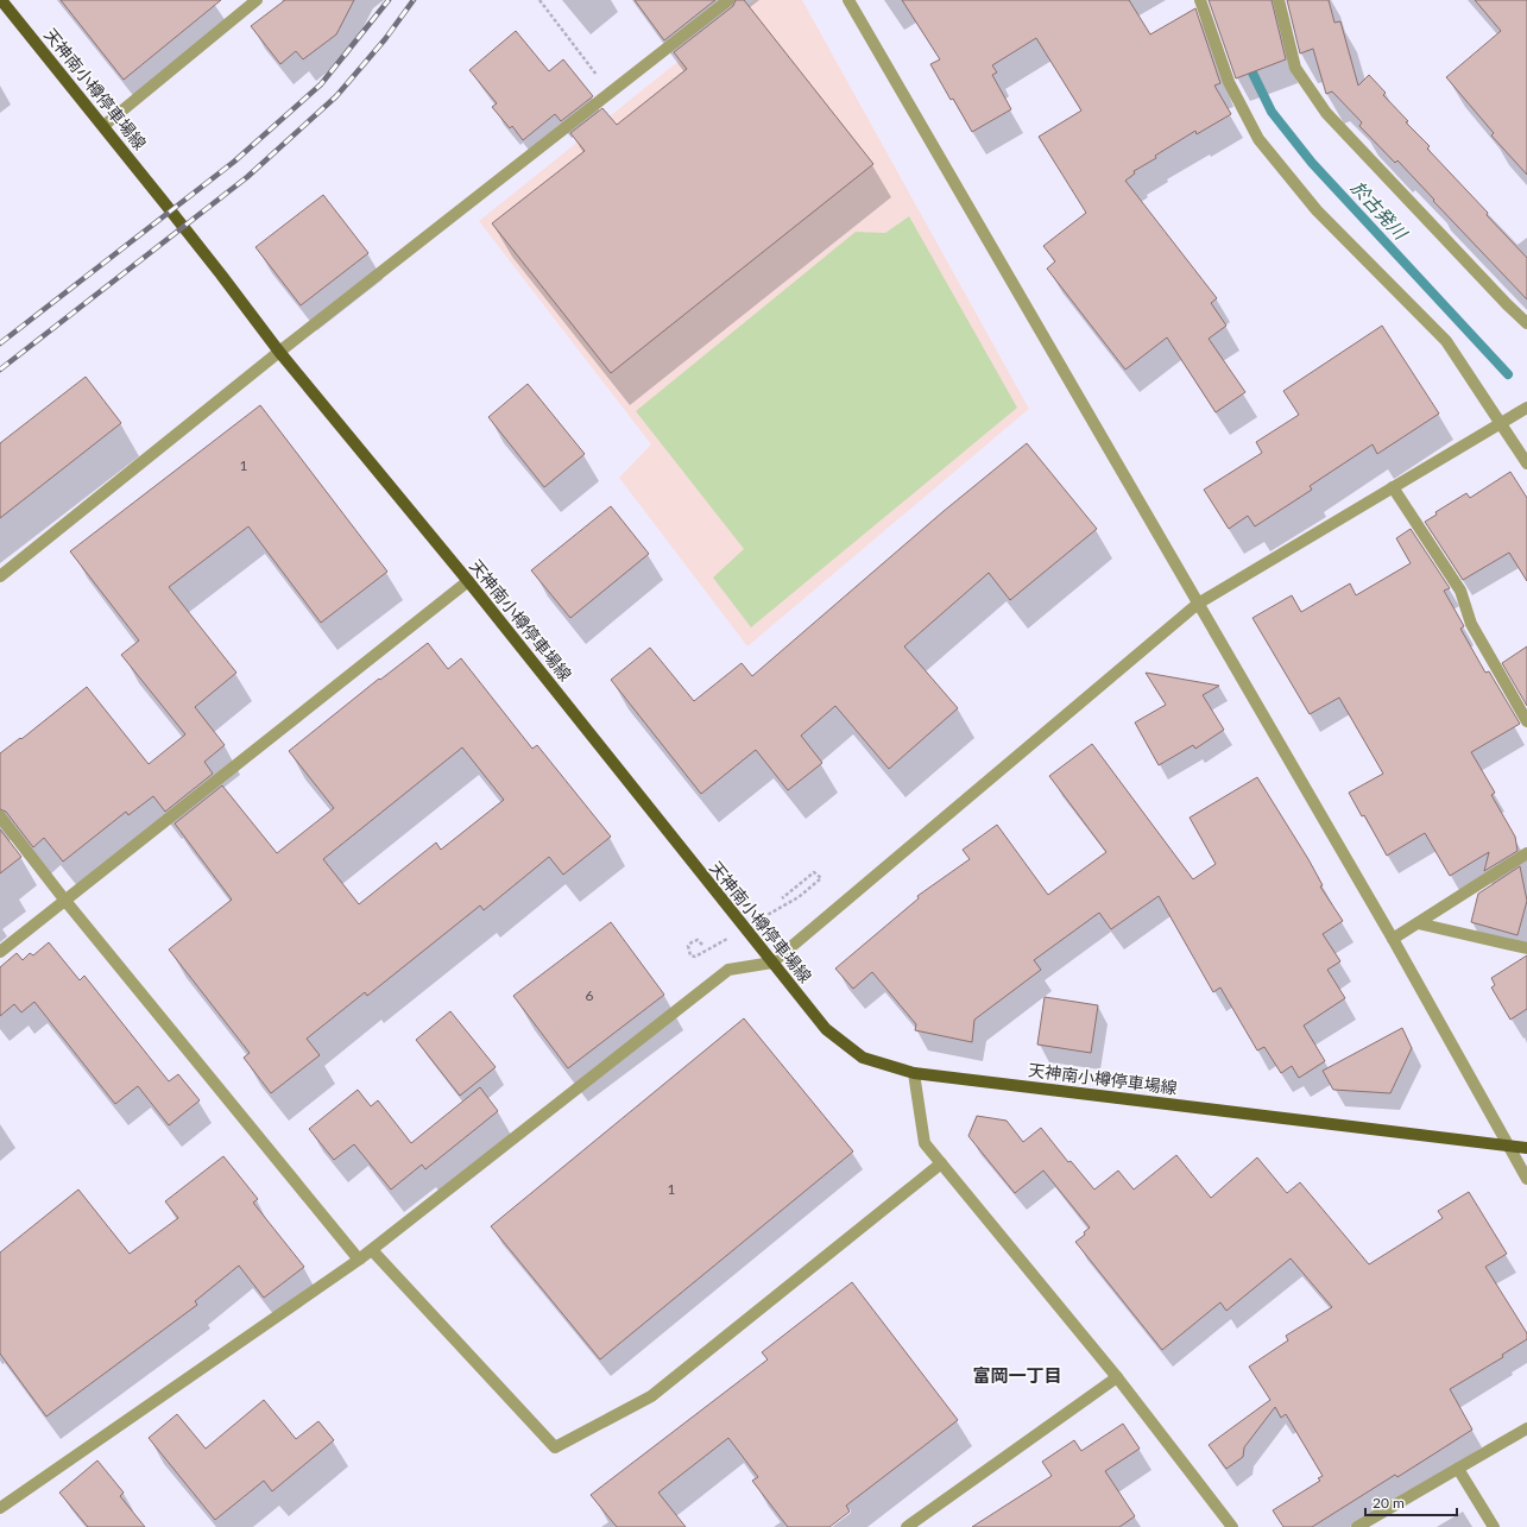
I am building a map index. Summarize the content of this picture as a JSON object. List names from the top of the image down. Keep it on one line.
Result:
{"streets":{"main road":["天神南小樽停車場線"]},"districts":["富岡一丁目"],"water":["於古発川"],"house_numbers":["1","6","1"],"scale_bar":"20 m"}
